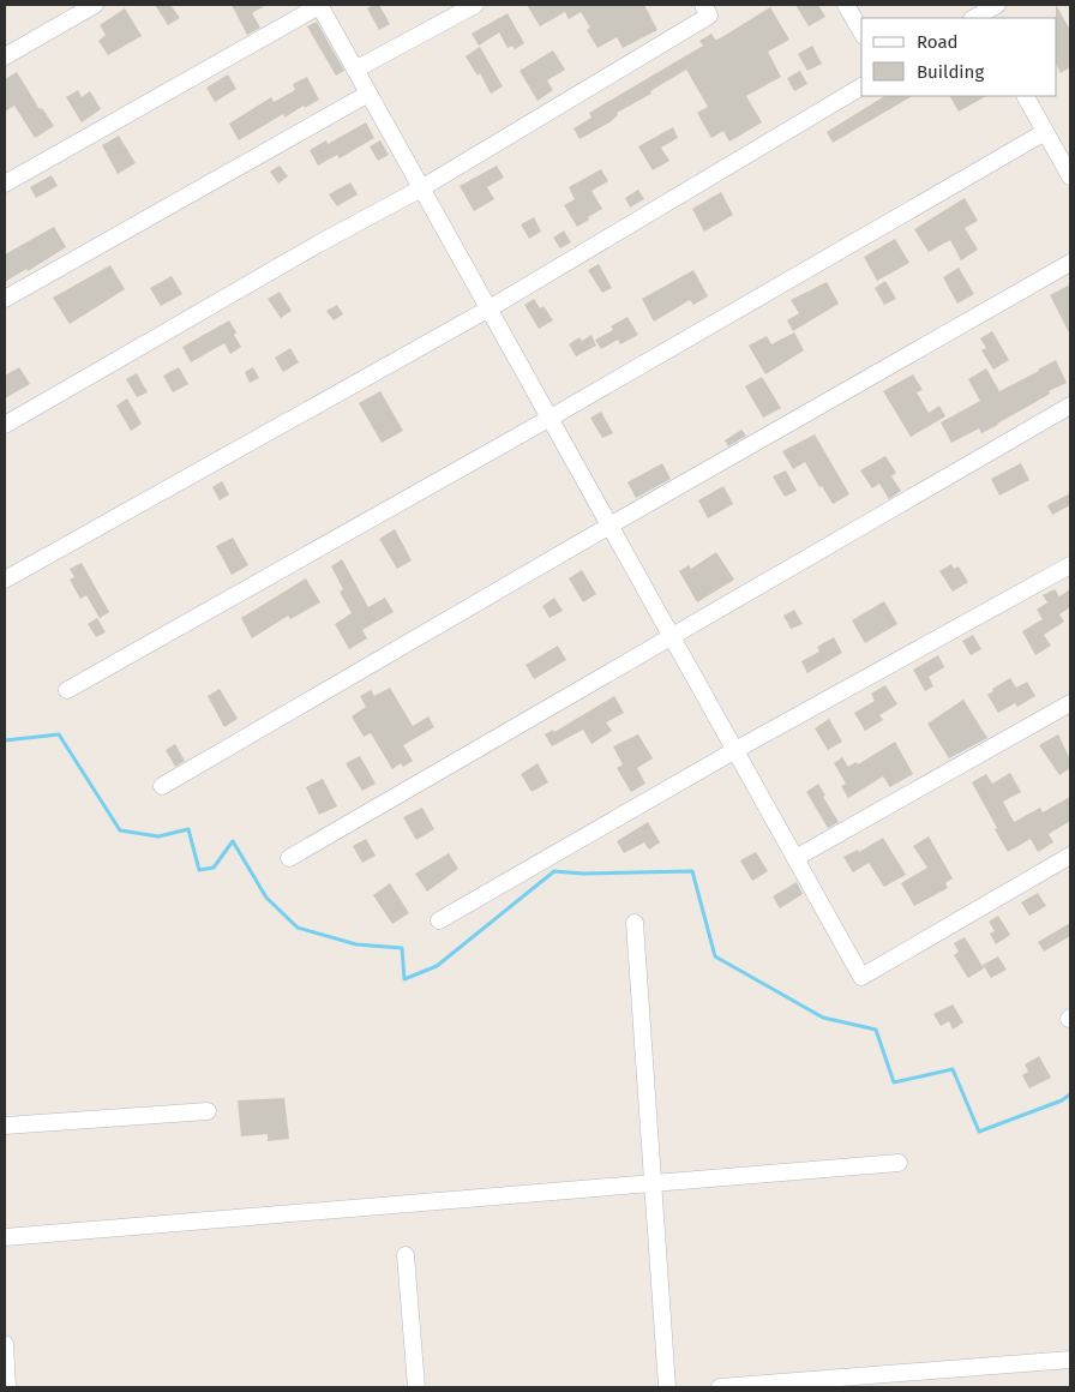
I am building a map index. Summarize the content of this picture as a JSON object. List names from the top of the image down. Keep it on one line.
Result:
{"legend":["Road","Building"]}
